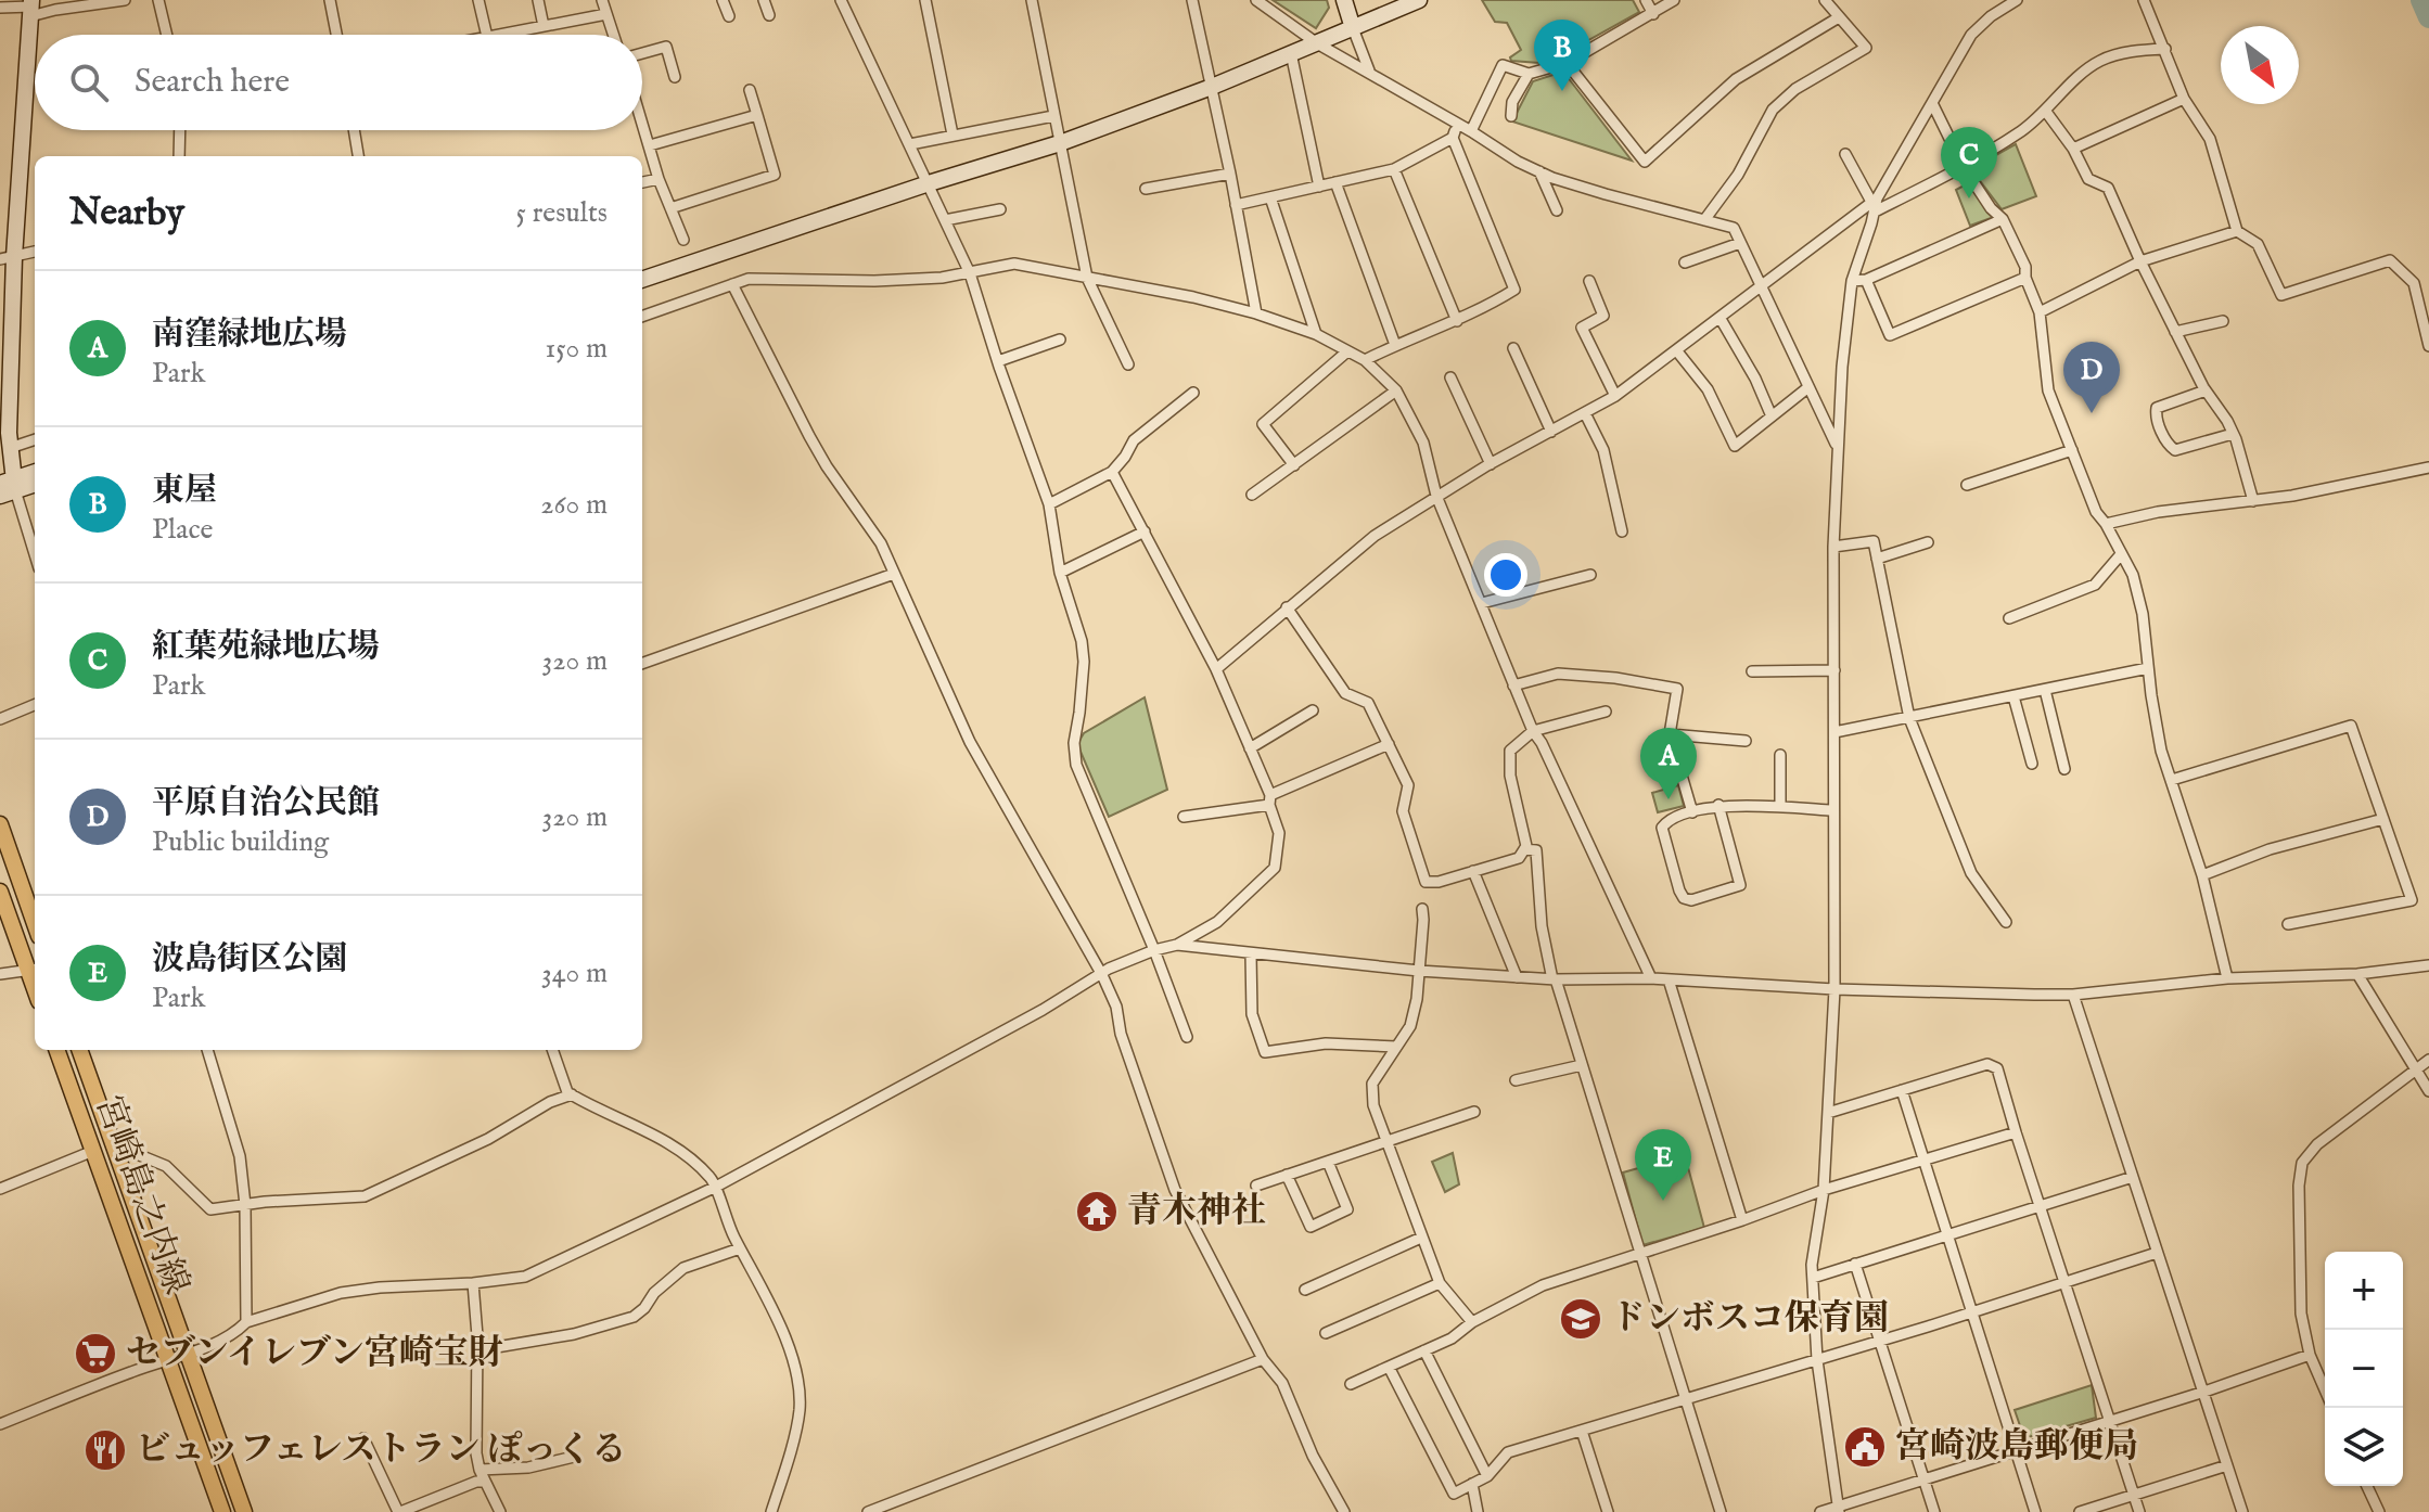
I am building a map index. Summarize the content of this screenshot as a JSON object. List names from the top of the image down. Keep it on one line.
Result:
{"streets":{"main road":["宮崎島之内線"]},"places":{"temple":["青木神社"],"school or university":["ドンボスコ保育園"],"supermarket":["セブンイレブン宮崎宝財"],"public building":["宮崎波島郵便局"],"restaurant":["ビュッフェレストラン ぽっくる"]},"north":"bottom right","page":{"pins":["B","C","D","A","E"],"search":"Search here","heading":["Nearby","5 results"],"list":[{"mark":"A","name":"南窪緑地広場","note":"Park","value":"150 m"},{"mark":"B","name":"東屋","note":"Place","value":"260 m"},{"mark":"C","name":"紅葉苑緑地広場","note":"Park","value":"320 m"},{"mark":"D","name":"平原自治公民館","note":"Public building","value":"320 m"},{"mark":"E","name":"波島街区公園","note":"Park","value":"340 m"}],"map_buttons":["+","−"]}}
